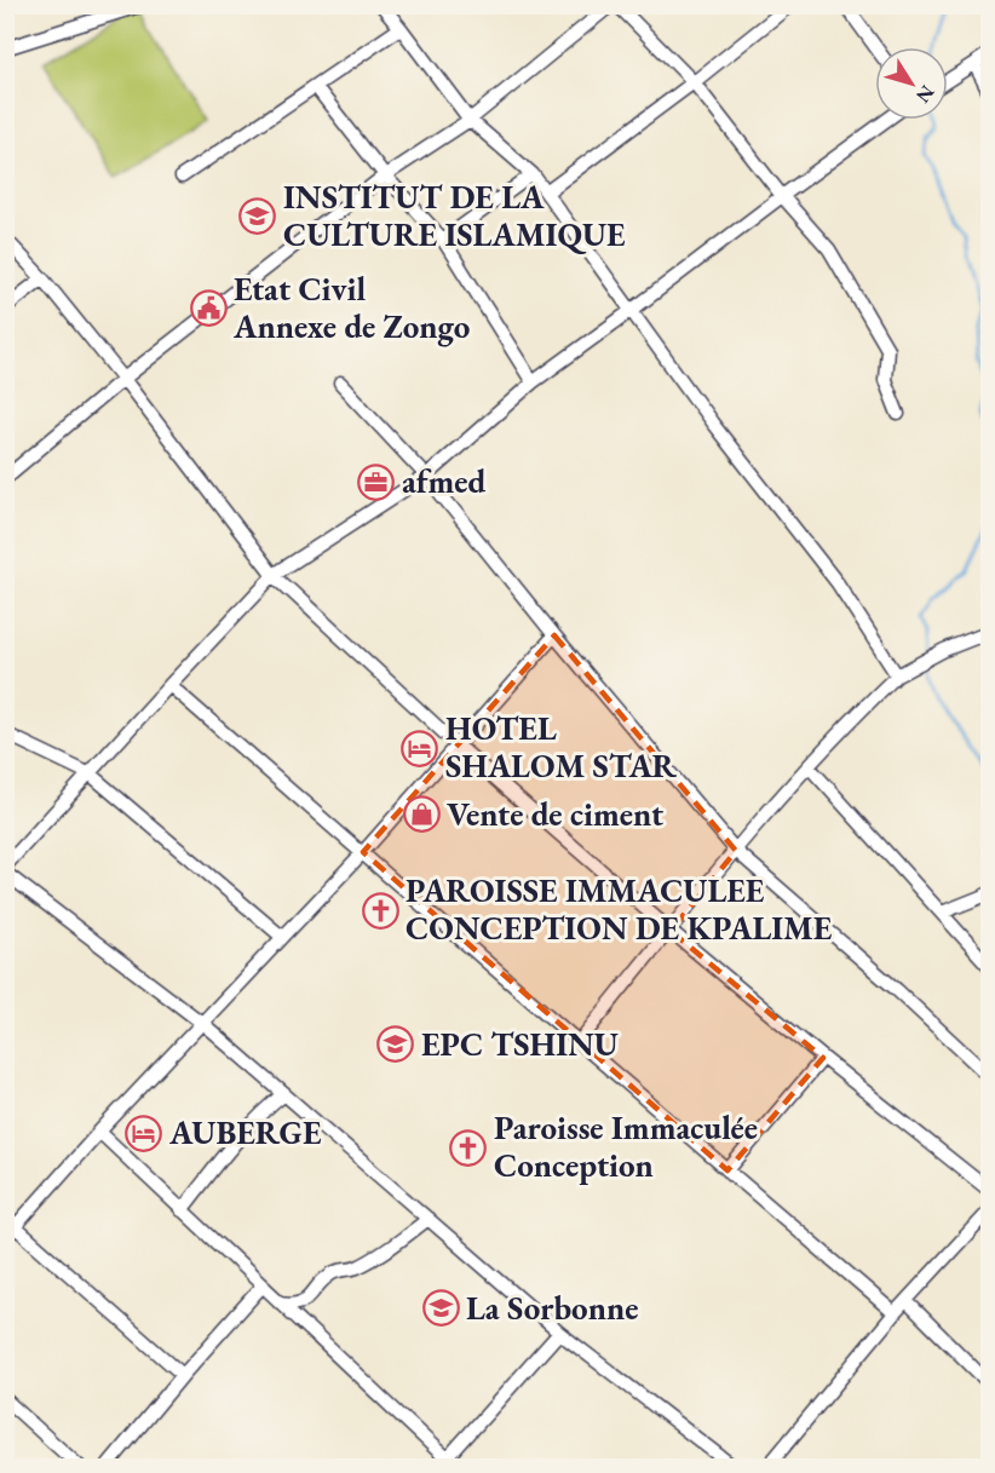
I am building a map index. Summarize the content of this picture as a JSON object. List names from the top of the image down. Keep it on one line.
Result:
{"places":{"school or university":["INSTITUT DE LA CULTURE ISLAMIQUE","EPC TSHINU","La Sorbonne"],"public building":["Etat Civil Annexe de Zongo"],"office":["afmed"],"hotel":["HOTEL SHALOM STAR","AUBERGE"],"shop":["Vente de ciment"],"church":["PAROISSE IMMACULEE CONCEPTION DE KPALIME","Paroisse Immaculée Conception"]},"north":"bottom right"}
